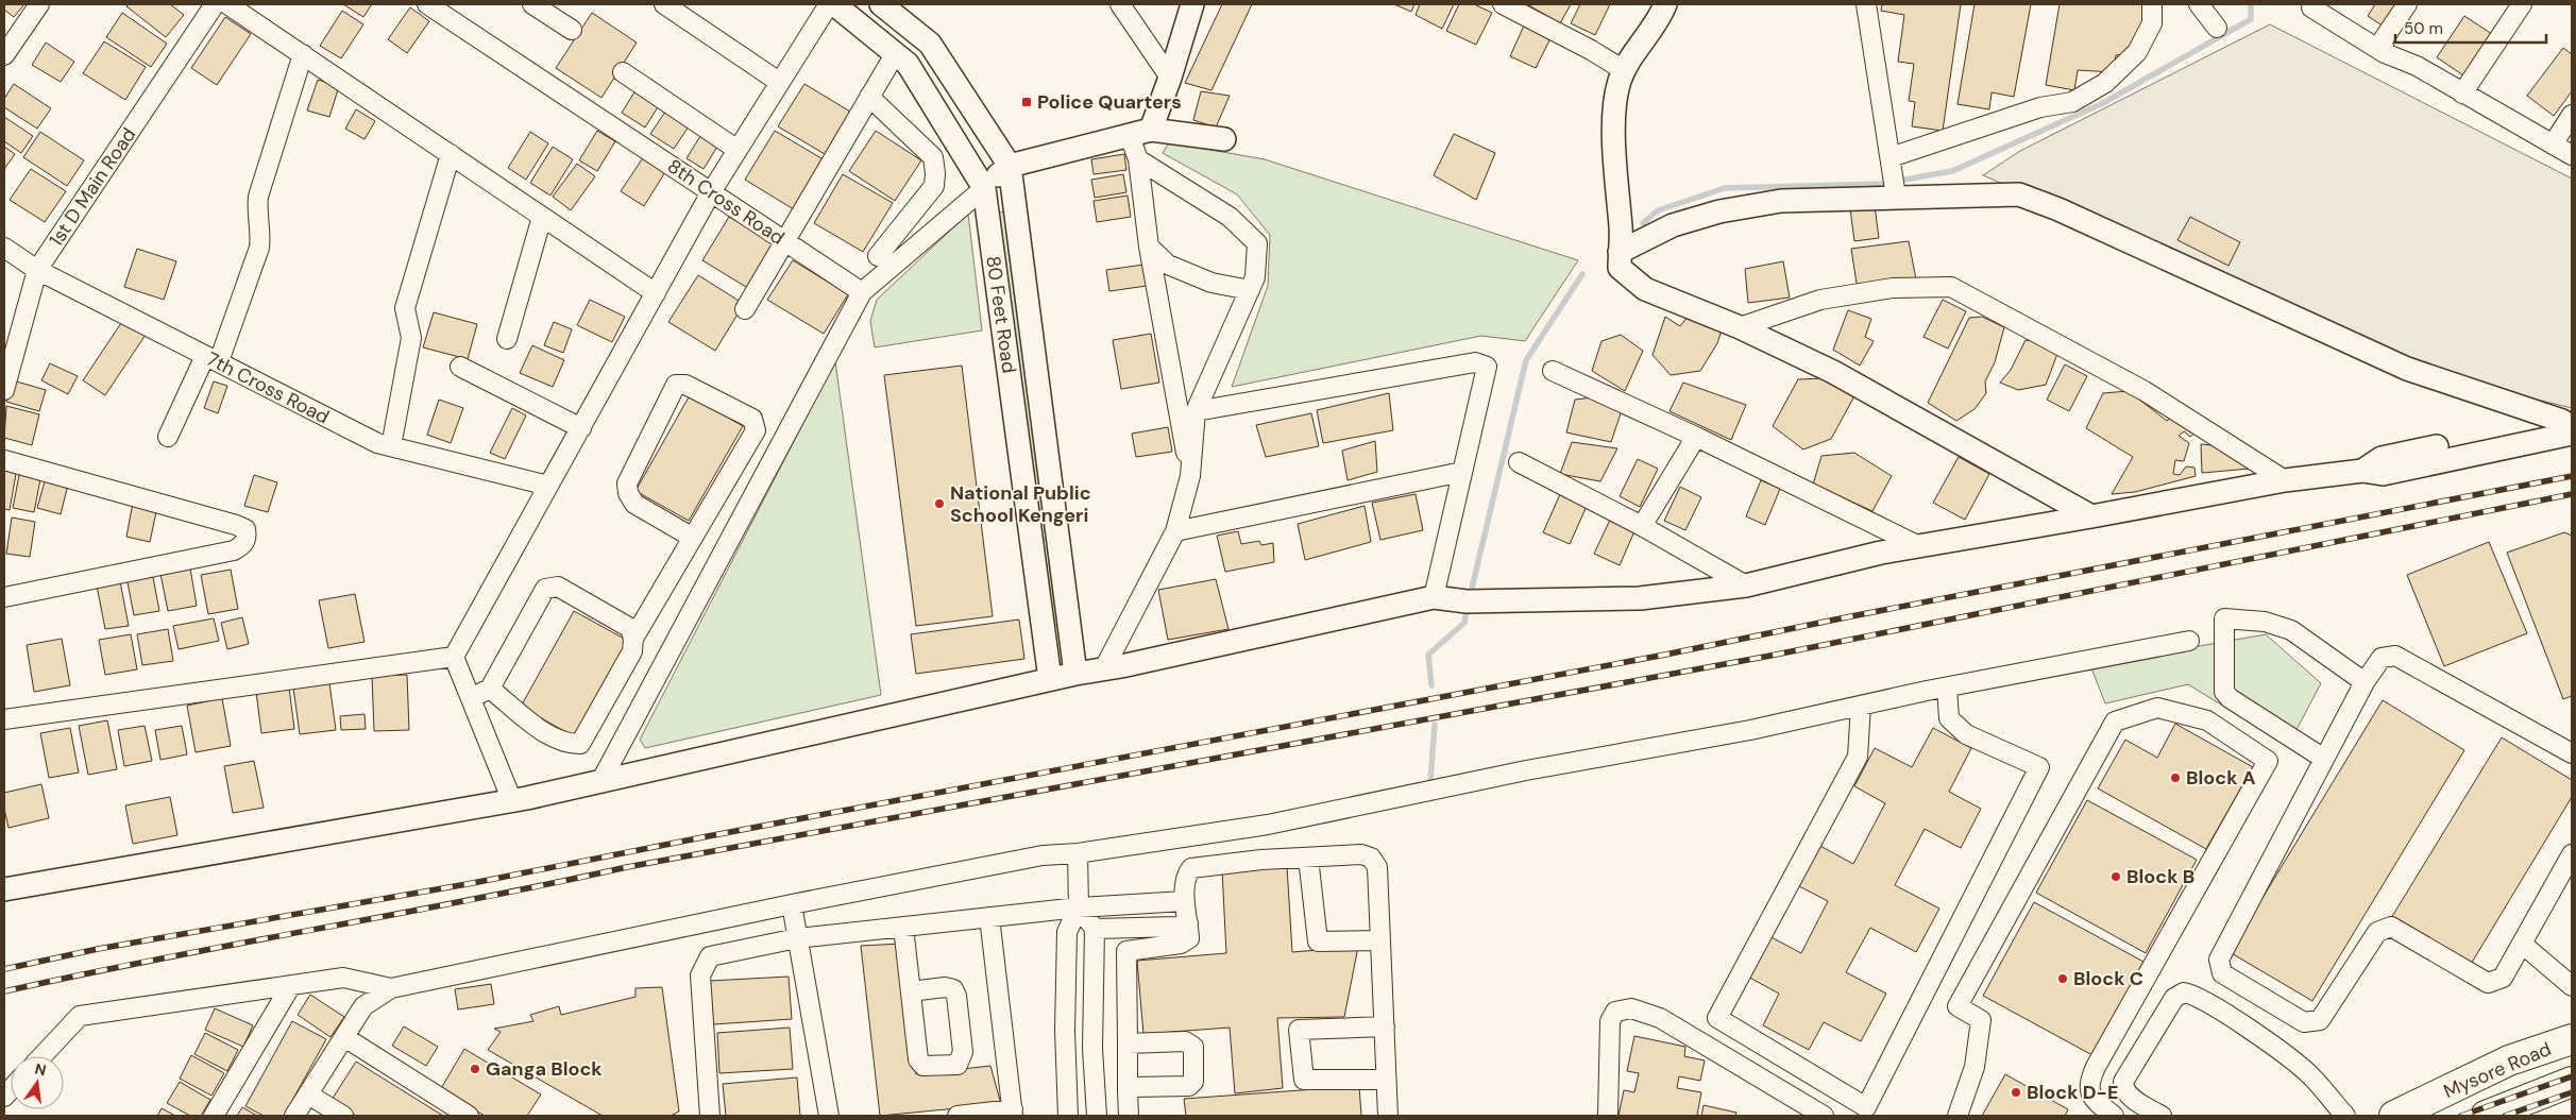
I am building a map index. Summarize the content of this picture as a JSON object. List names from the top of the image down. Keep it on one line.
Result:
{"streets":{"highway":["Mysore Road"],"street":["1st D Main Road","8th Cross Road","80 Feet Road","7th Cross Road"]},"crossings":[["1st D Main Road","7th Cross Road"]],"places":{"transit":["Police Quarters"],"other":["National Public School Kengeri","Block A","Block B","Block C","Ganga Block","Block D-E"]},"scale_bar":"50 m","north":"top"}
